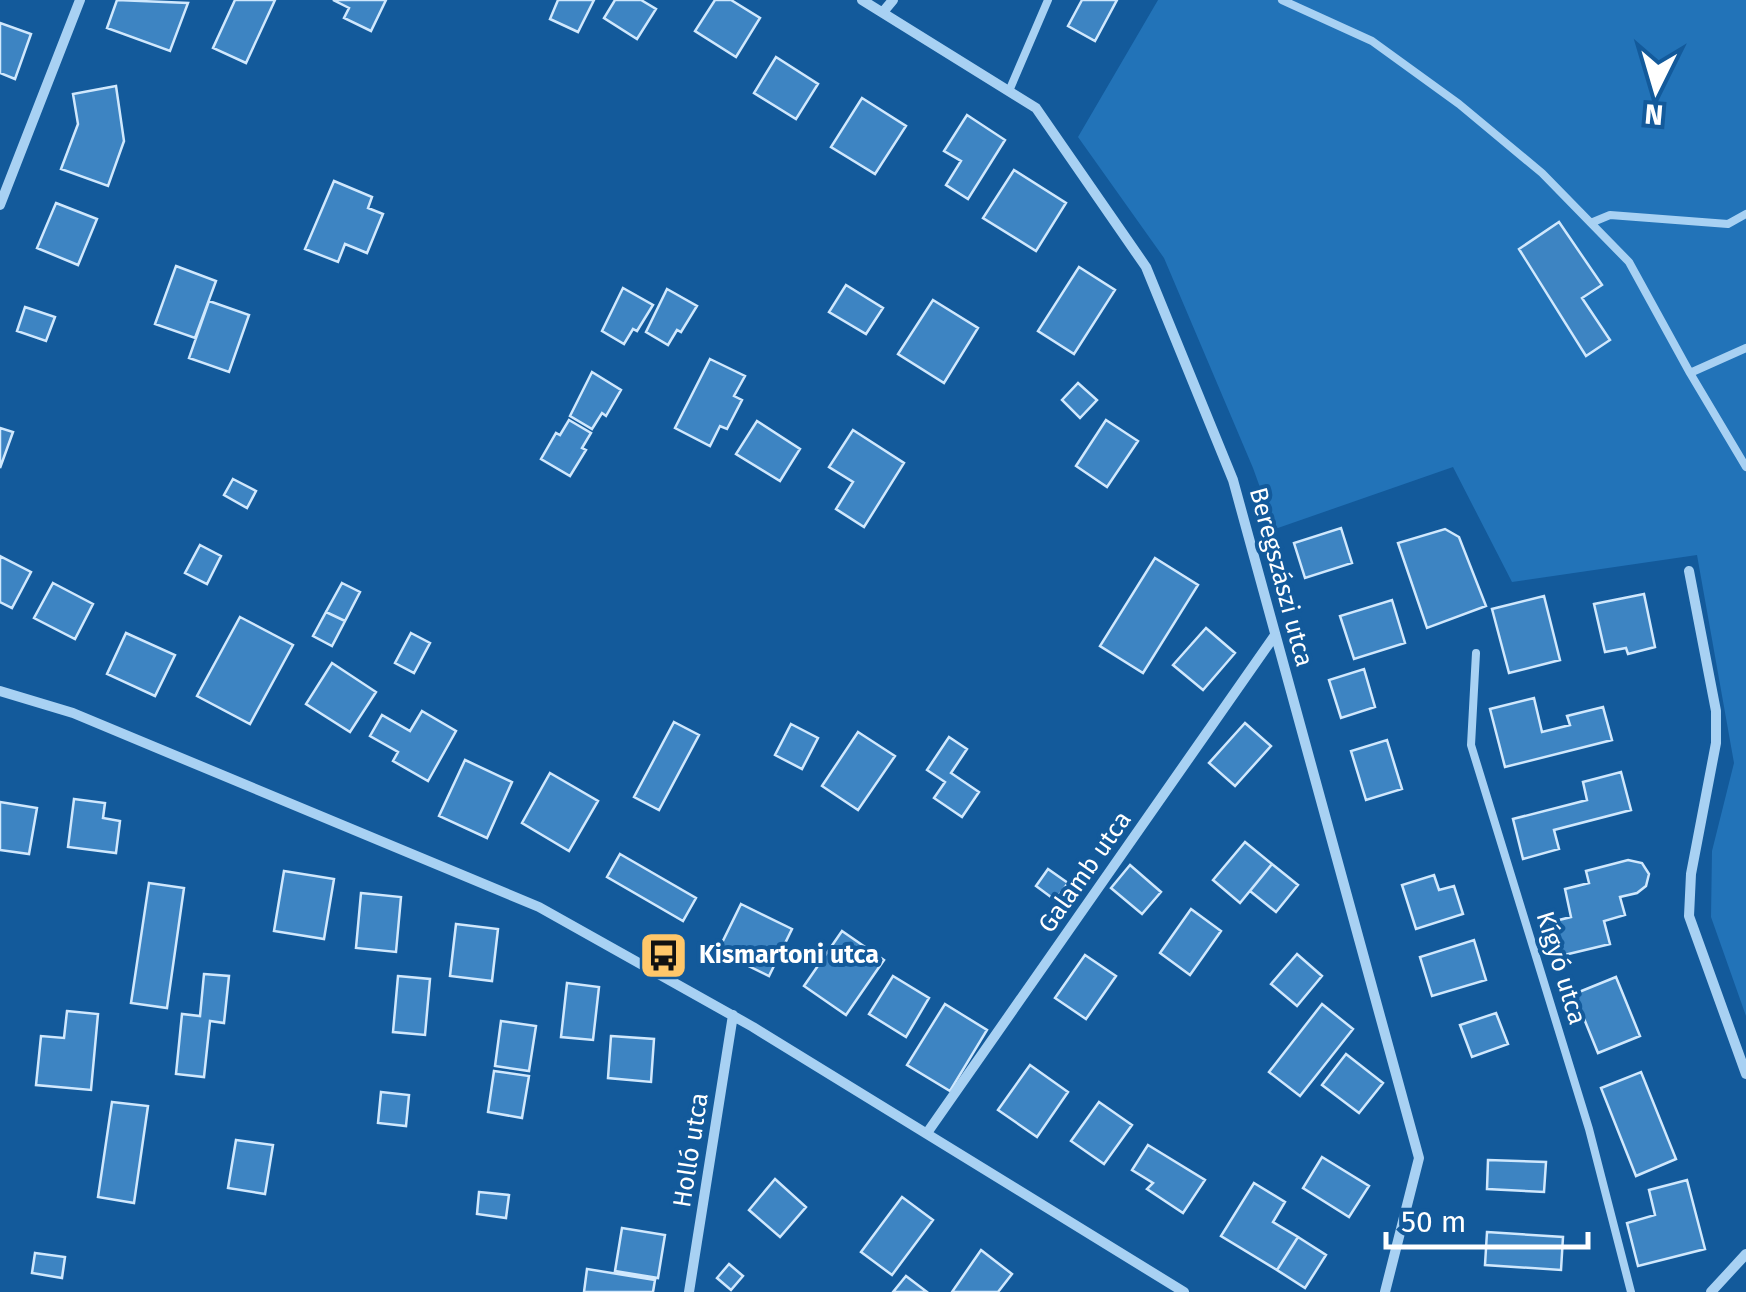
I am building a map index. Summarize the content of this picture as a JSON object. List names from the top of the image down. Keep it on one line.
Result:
{"streets":{"street":["Beregszászi utca","Galamb utca","Holló utca"],"lane":["Kígyó utca"]},"crossings":[["Beregszászi utca","Galamb utca"]],"places":{"bus stop":["Kismartoni utca"]},"scale_bar":"50 m","north":"bottom"}
